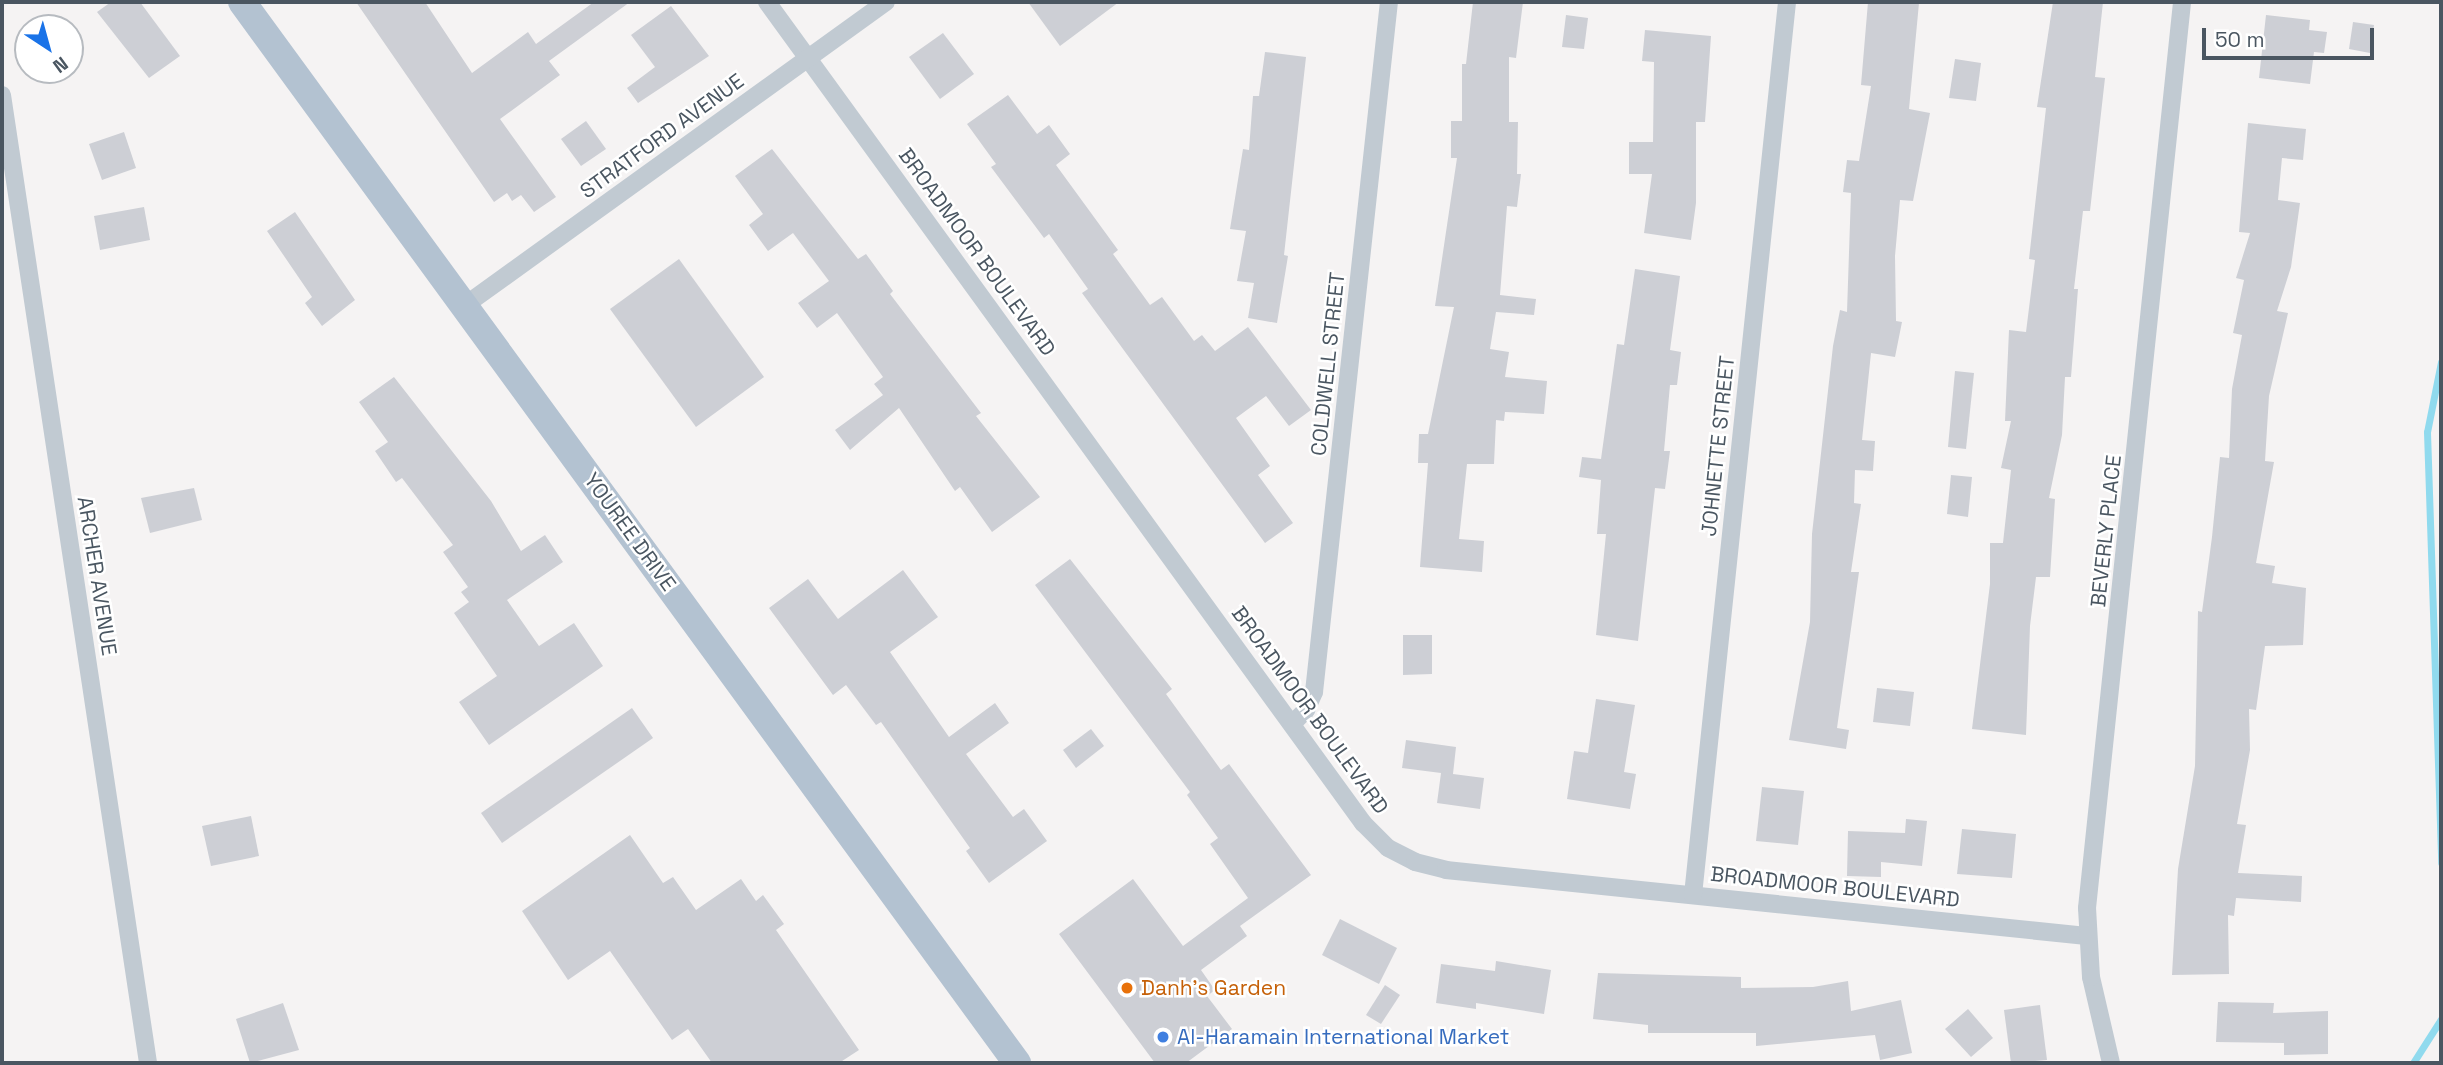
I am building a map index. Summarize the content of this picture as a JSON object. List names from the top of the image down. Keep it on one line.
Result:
{"streets":{"main road":["YOUREE DRIVE"],"street":["STRATFORD AVENUE","BROADMOOR BOULEVARD","COLDWELL STREET","JOHNETTE STREET","BEVERLY PLACE","ARCHER AVENUE"]},"crossings":[["STRATFORD AVENUE","BROADMOOR BOULEVARD"],["STRATFORD AVENUE","YOUREE DRIVE"],["BROADMOOR BOULEVARD","COLDWELL STREET"],["BROADMOOR BOULEVARD","JOHNETTE STREET"],["BROADMOOR BOULEVARD","BEVERLY PLACE"]],"places":["Danh's Garden","Al-Haramain International Market"],"scale_bar":"50 m","north":"bottom right"}
